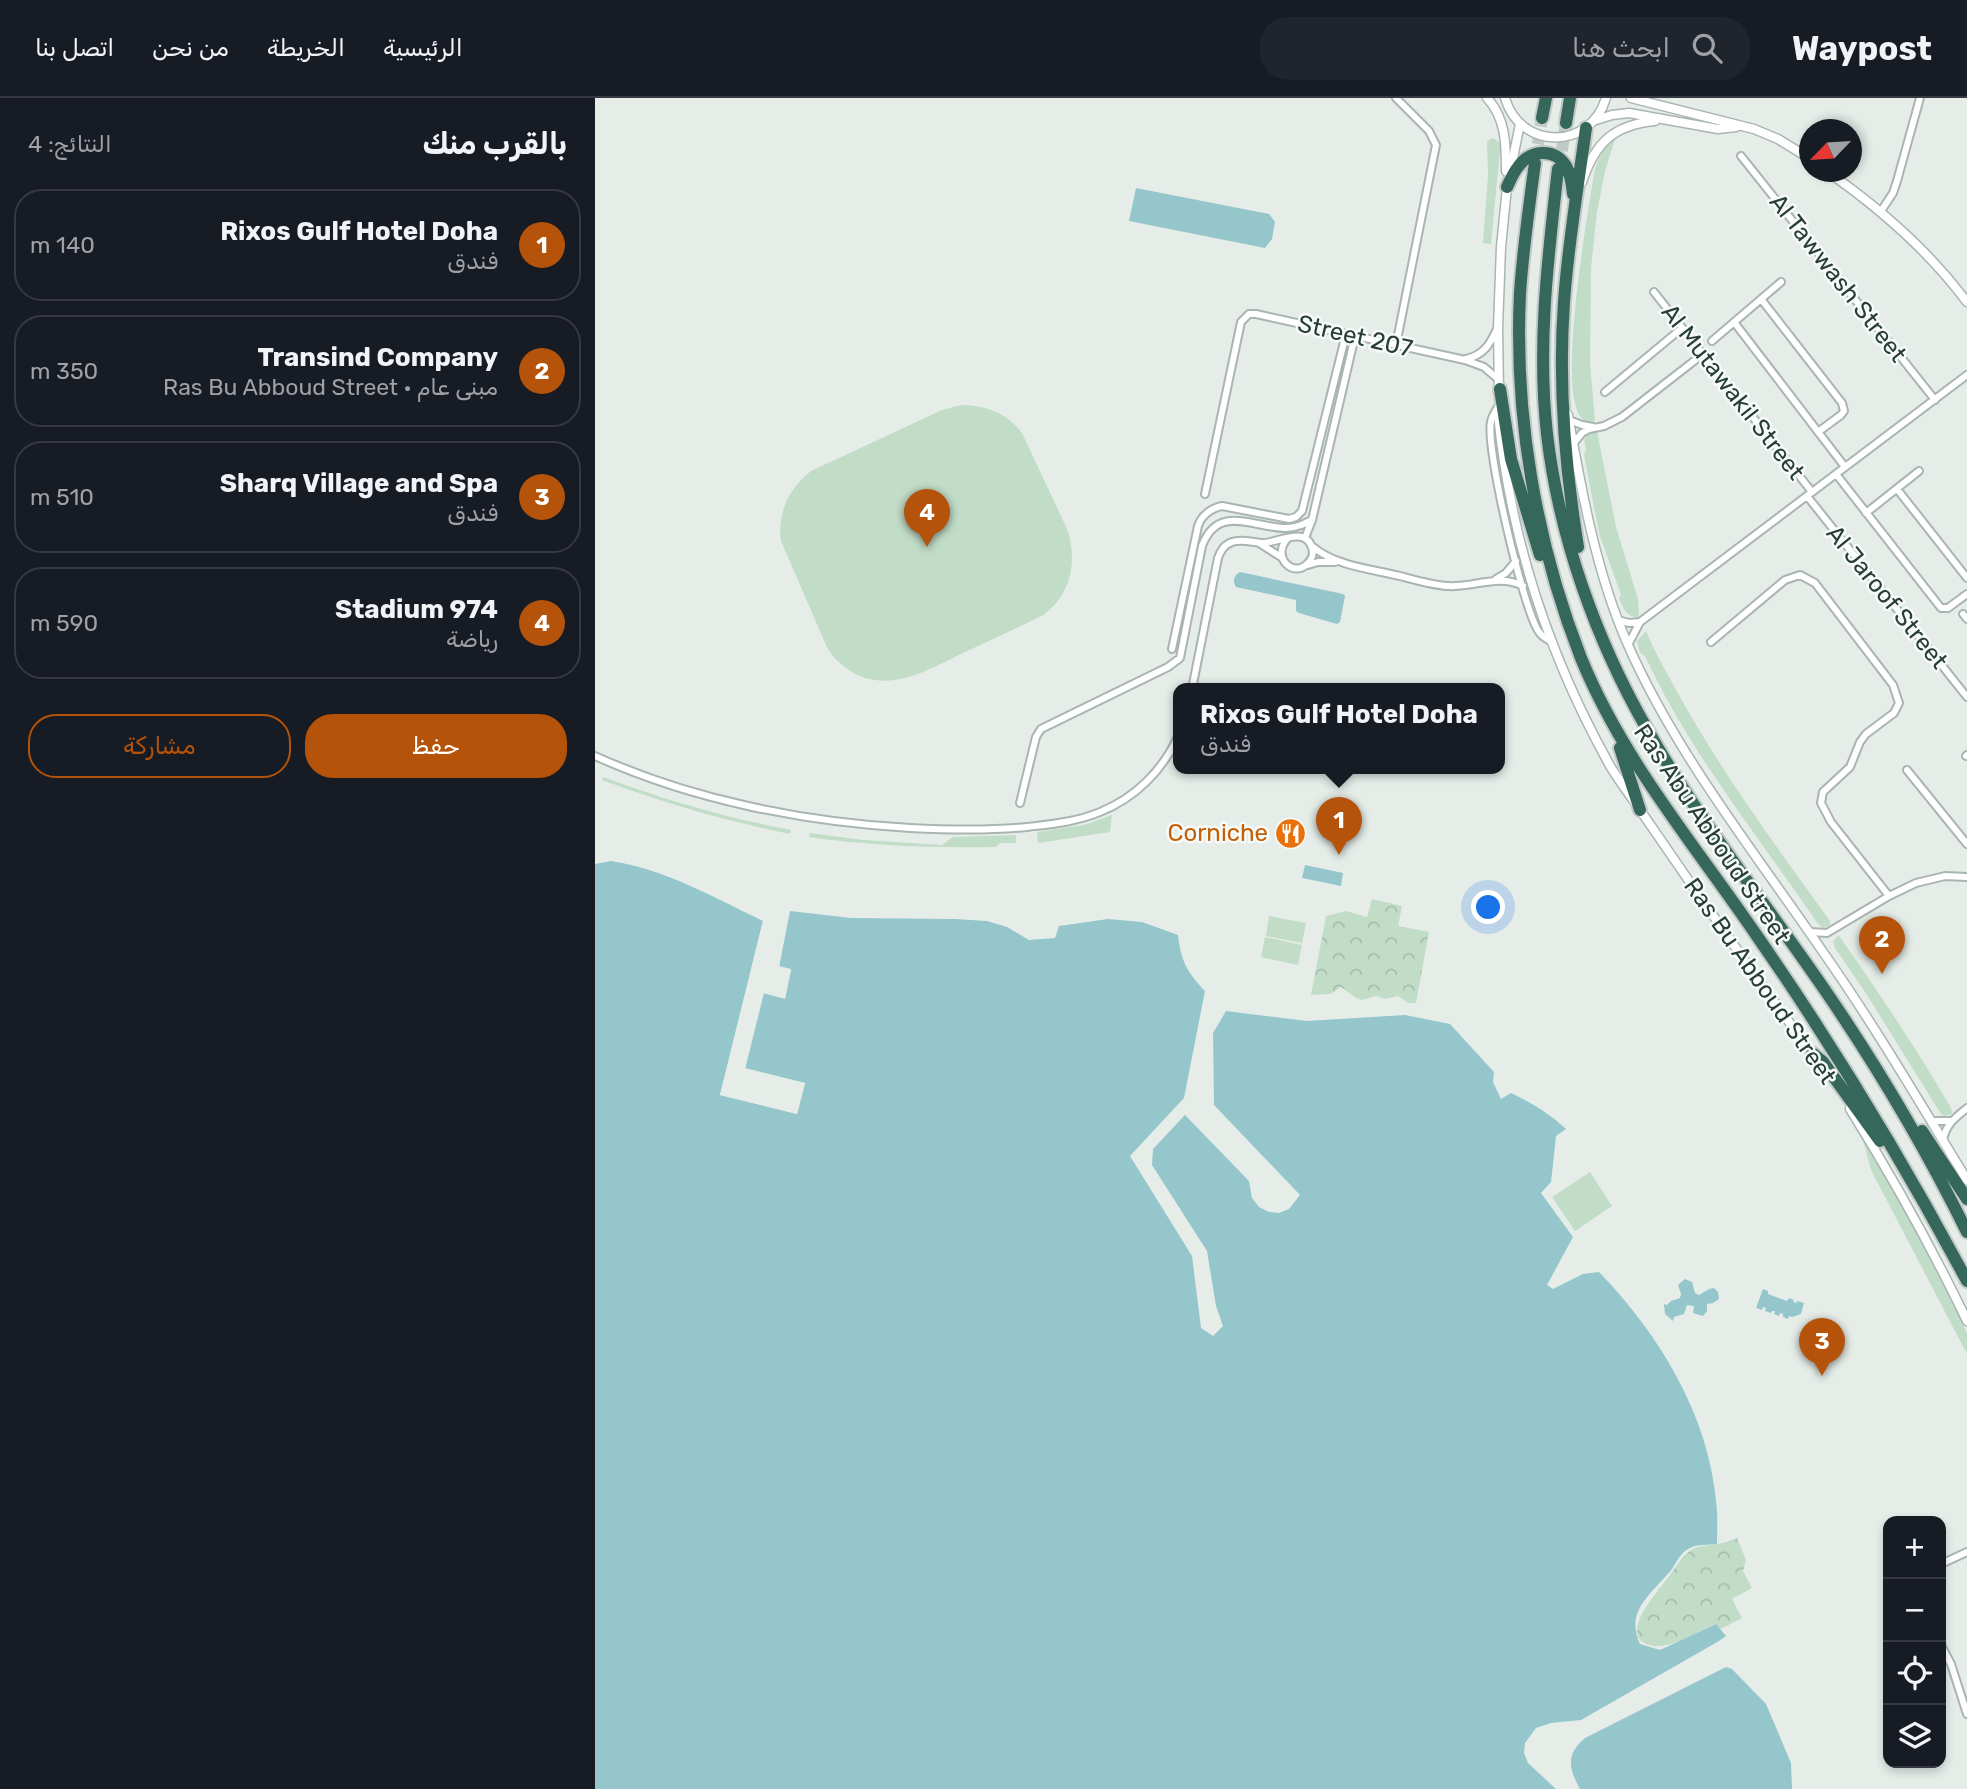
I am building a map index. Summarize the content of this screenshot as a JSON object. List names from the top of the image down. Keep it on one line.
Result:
{"streets":{"highway":["Ras Abu Abboud Street"],"street":["Al Tawwash Street","Street 207","Al Mutawakil Street","Al Jaroof Street","Ras Bu Abboud Street"]},"crossings":[["Al Tawwash Street","Al Mutawakil Street"],["Al Mutawakil Street","Al Jaroof Street"]],"places":{"restaurant":["Corniche"]},"north":"bottom left","page":{"header":"Waypost","search":"ابحث هنا","nav":["الرئيسية","الخريطة","من نحن","اتصل بنا"],"heading":["بالقرب منك","النتائج: 4"],"list":[{"mark":"1","name":"Rixos Gulf Hotel Doha","note":"فندق","value":"140 m"},{"mark":"2","name":"Transind Company","note":"مبنى عام · Ras Bu Abboud Street","value":"350 m"},{"mark":"3","name":"Sharq Village and Spa","note":"فندق","value":"510 m"},{"mark":"4","name":"Stadium 974","note":"رياضة","value":"590 m"}],"pins":["4","1","2","3"],"popup":["Rixos Gulf Hotel Doha","فندق"],"buttons":["حفظ","مشاركة"],"map_buttons":["+","−"]}}
